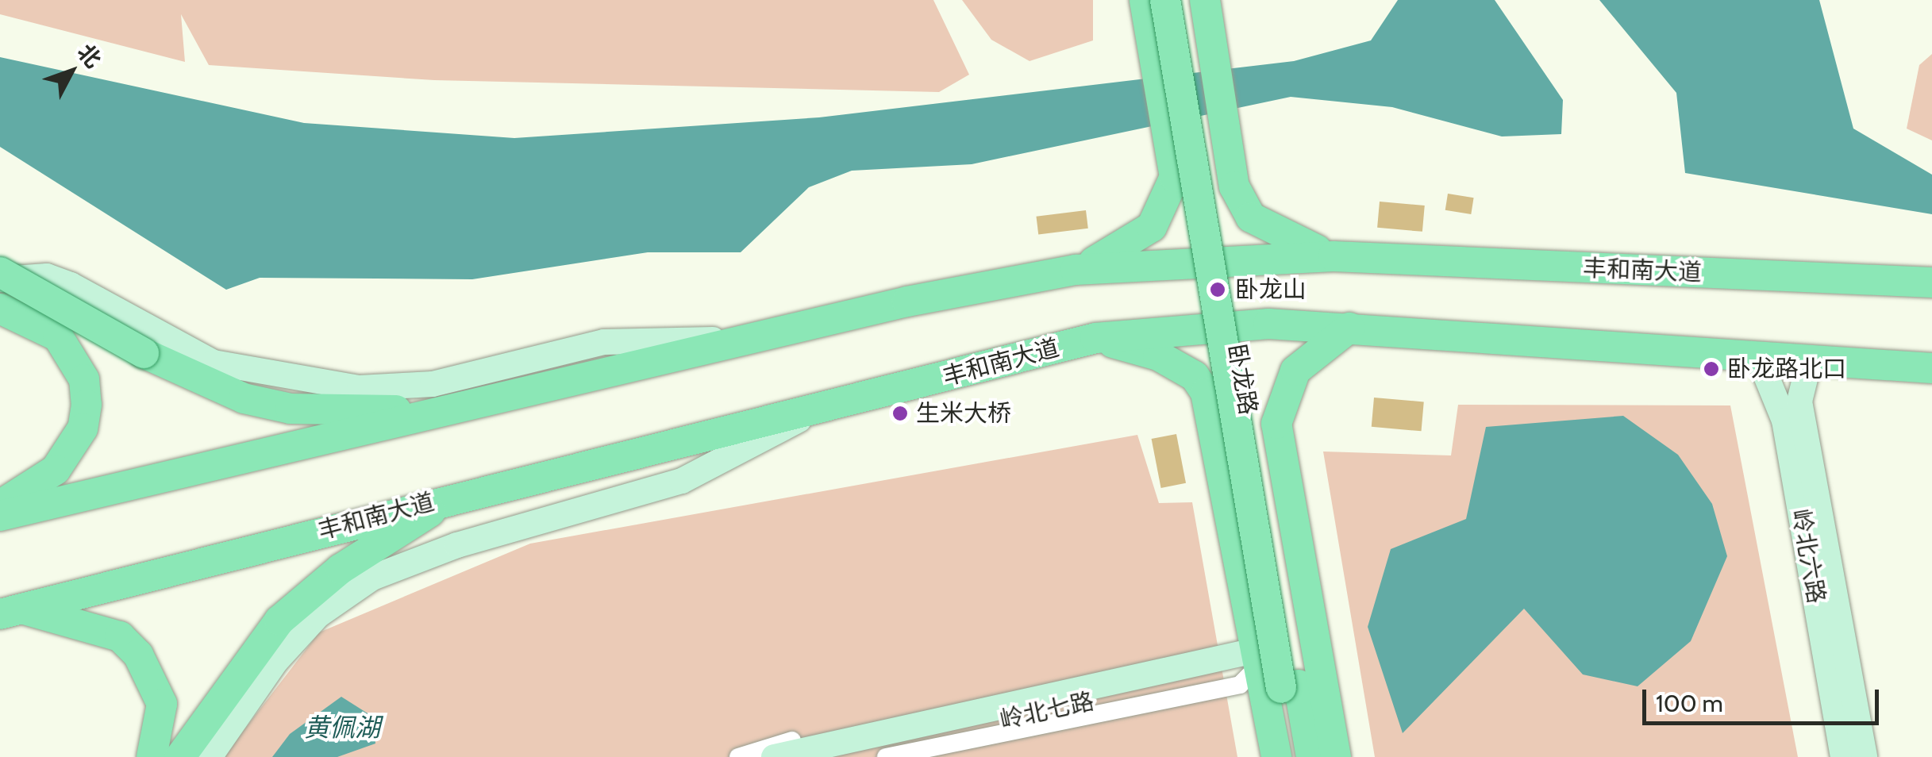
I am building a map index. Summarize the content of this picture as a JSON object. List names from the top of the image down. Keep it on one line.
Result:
{"streets":{"main road":["丰和南大道","卧龙路"],"street":["岭北六路","岭北七路"]},"crossings":[["丰和南大道","卧龙路"],["丰和南大道","岭北六路"],["卧龙路","岭北七路"]],"water":["黄佩湖"],"places":["卧龙山","卧龙路北口","生米大桥"],"scale_bar":"100 m","north":"top right"}
